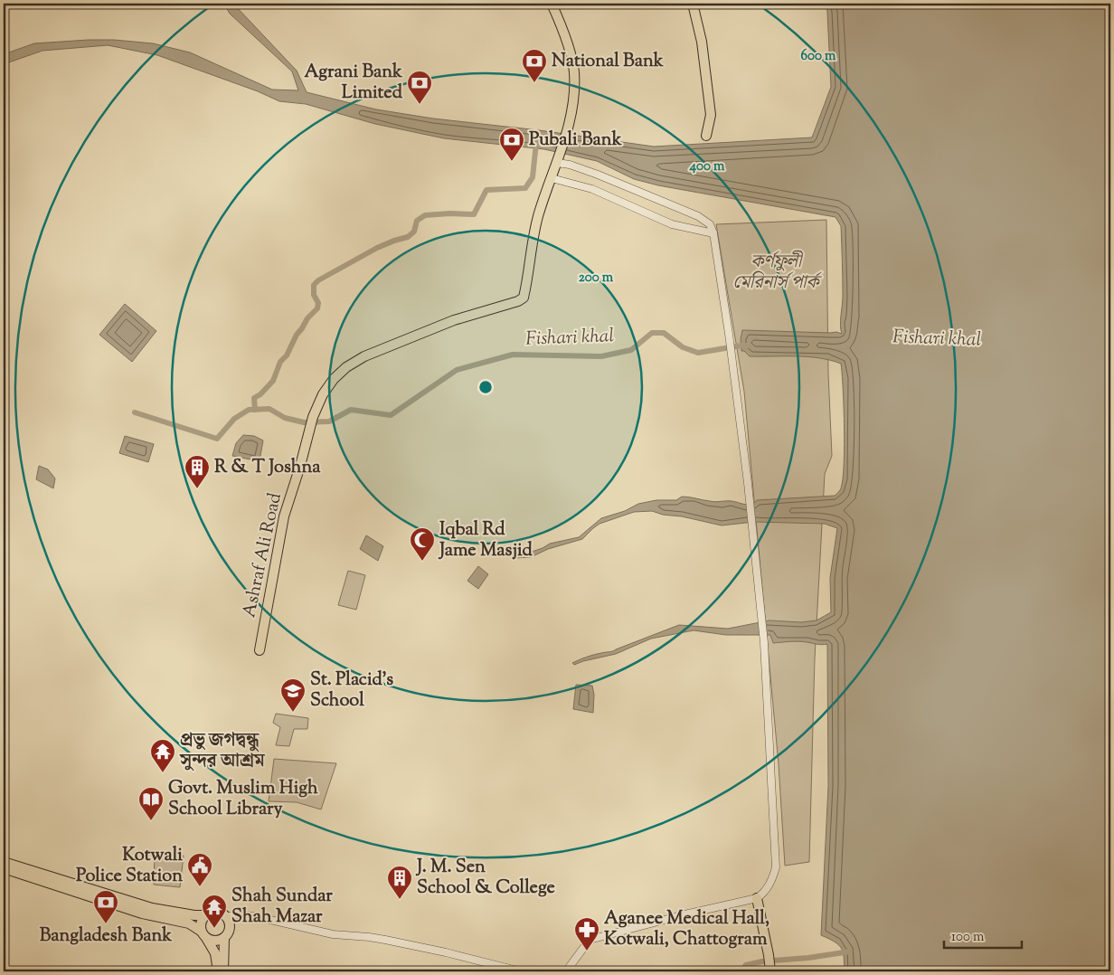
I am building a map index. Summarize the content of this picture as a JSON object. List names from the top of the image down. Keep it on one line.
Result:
{"streets":{"main road":["Ashraf Ali Road"]},"water":["Fishari khal"],"parks":["কর্ণফুলী মেরিনার্স পার্ক"],"places":{"bank":["National Bank","Agrani Bank Limited","Pubali Bank","Bangladesh Bank"],"building":["R & T Joshna","J. M. Sen School & College"],"mosque":["Iqbal Rd Jame Masjid"],"school or university":["St. Placid's School"],"temple":["প্রভু জগদ্বন্ধু সুন্দর আশ্রম","Shah Sundar Shah Mazar"],"library":["Govt. Muslim High School Library"],"public building":["Kotwali Police Station"],"pharmacy":["Aganee Medical Hall, Kotwali, Chattogram"]},"scale_bar":"100 m","rings":["600 m","400 m","200 m"]}
